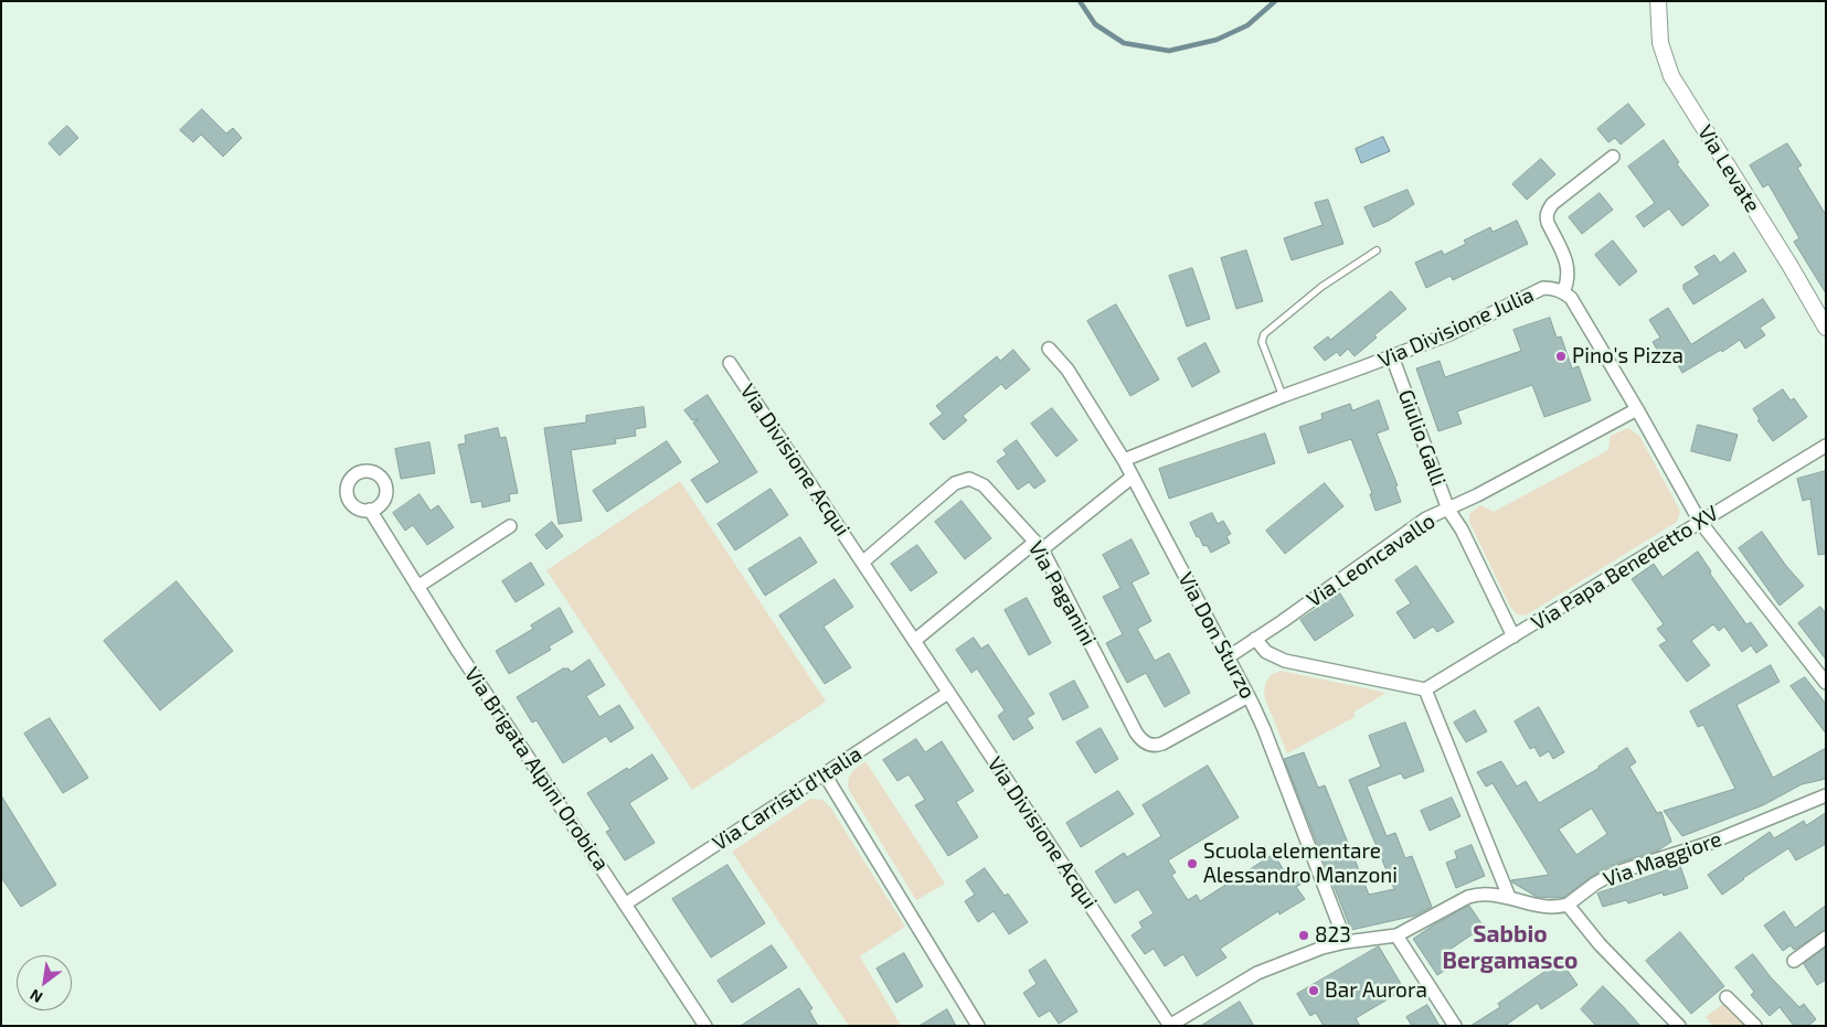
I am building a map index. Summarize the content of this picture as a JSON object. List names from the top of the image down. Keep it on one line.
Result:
{"streets":{"street":["Via Levate","Via Divisione Julia","Giulio Galli","Via Divisione Acqui","Via Leoncavallo","Via Papa Benedetto XV","Via Paganini","Via Don Sturzo","Via Brigata Alpini Orobica","Via Carristi d'Italia","Via Maggiore"]},"crossings":[["Via Divisione Julia","Giulio Galli"],["Via Divisione Julia","Via Leoncavallo"],["Via Divisione Julia","Via Papa Benedetto XV"],["Via Divisione Julia","Via Don Sturzo"],["Giulio Galli","Via Leoncavallo"],["Giulio Galli","Via Papa Benedetto XV"],["Via Divisione Acqui","Via Paganini"],["Via Divisione Acqui","Via Carristi d'Italia"],["Via Leoncavallo","Via Don Sturzo"],["Via Paganini","Via Don Sturzo"],["Via Brigata Alpini Orobica","Via Carristi d'Italia"]],"districts":["Sabbio Bergamasco"],"places":["Pino's Pizza","Scuola elementare Alessandro Manzoni","823","Bar Aurora"],"north":"bottom left"}
